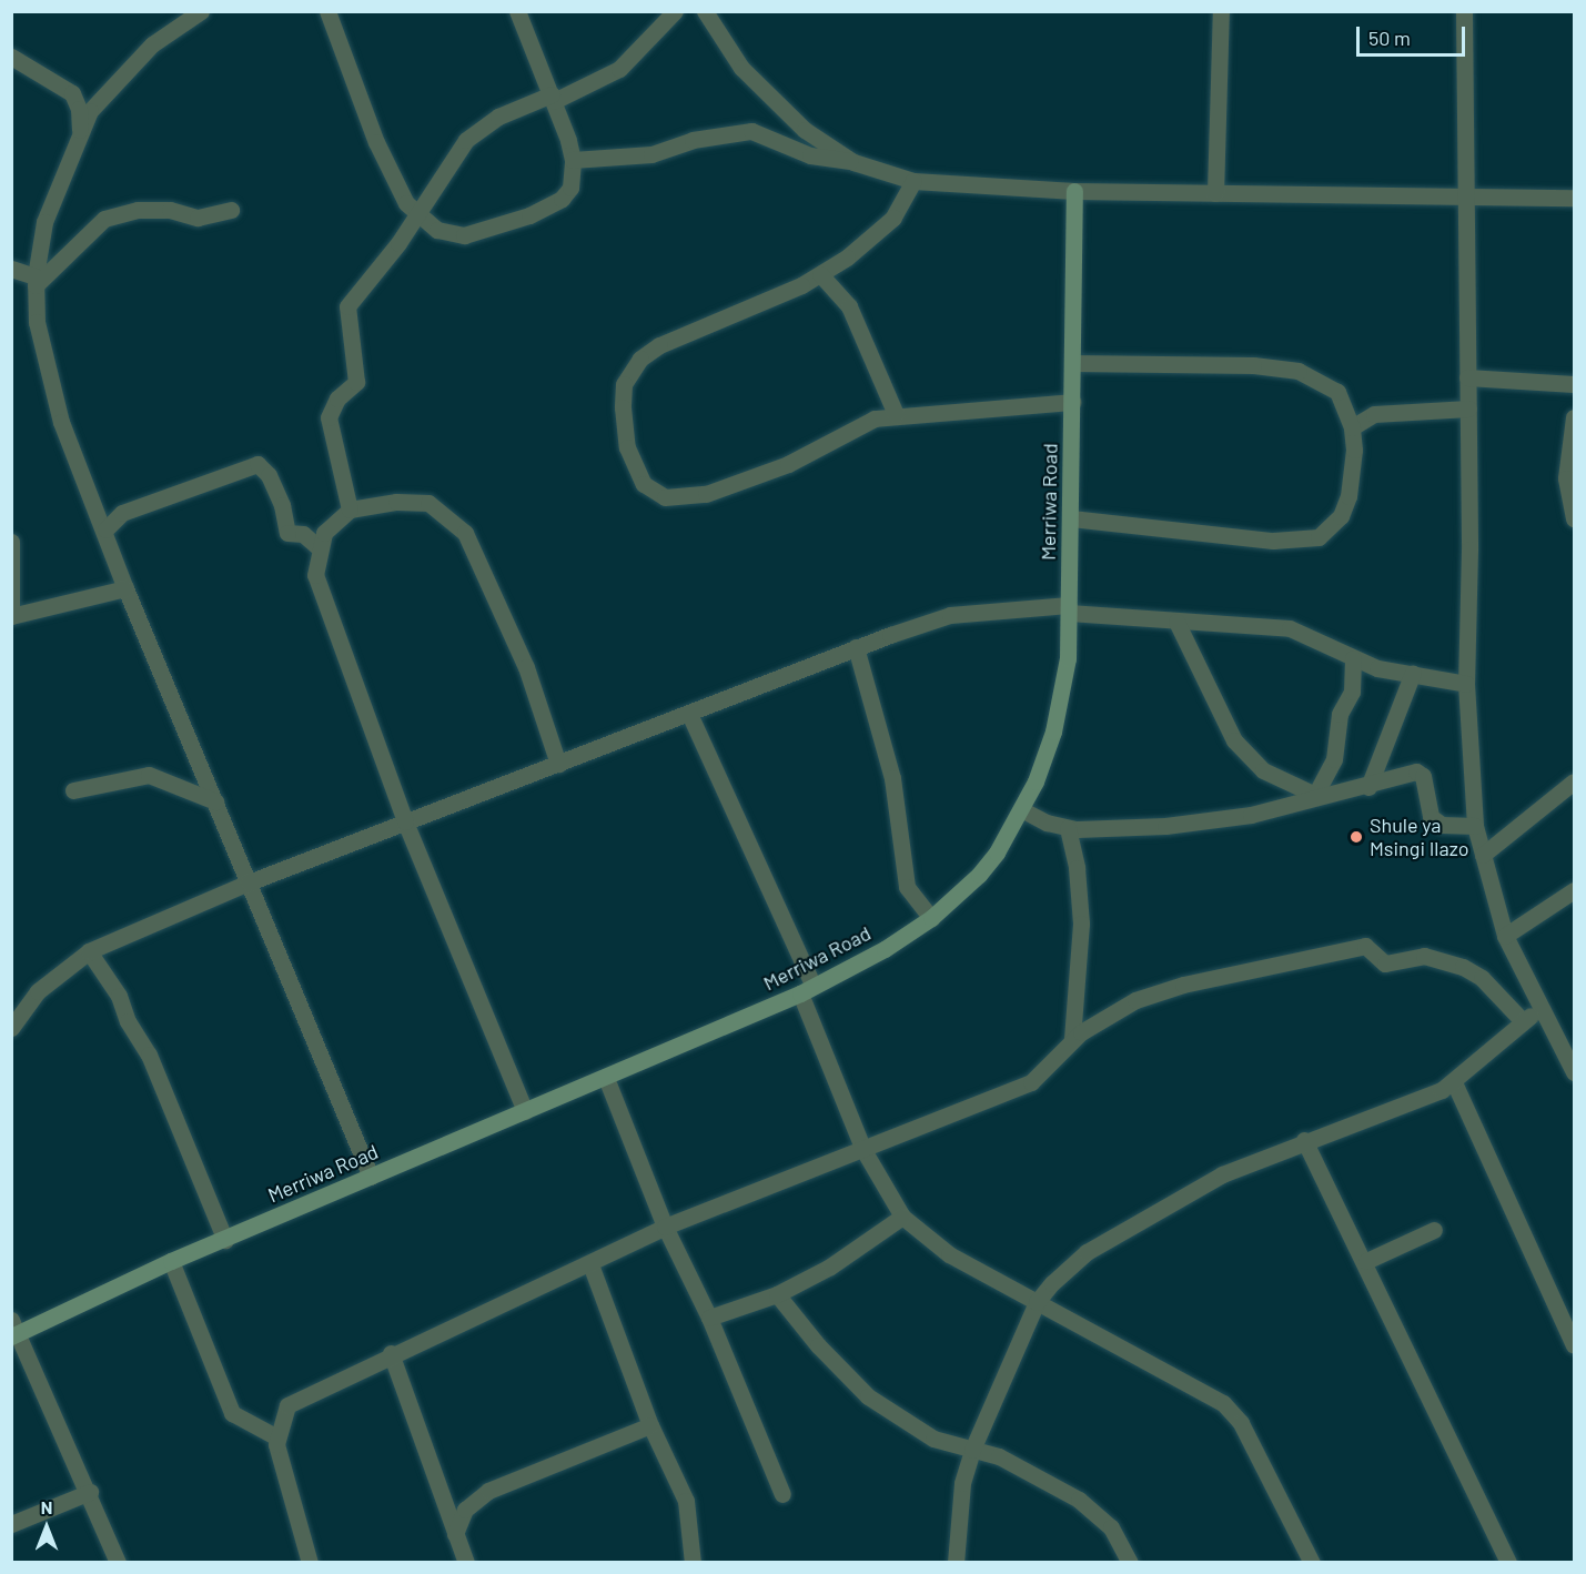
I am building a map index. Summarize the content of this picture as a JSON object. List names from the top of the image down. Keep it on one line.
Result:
{"streets":{"street":["Merriwa Road"]},"places":["Shule ya Msingi Ilazo"],"scale_bar":"50 m","north":"top"}
